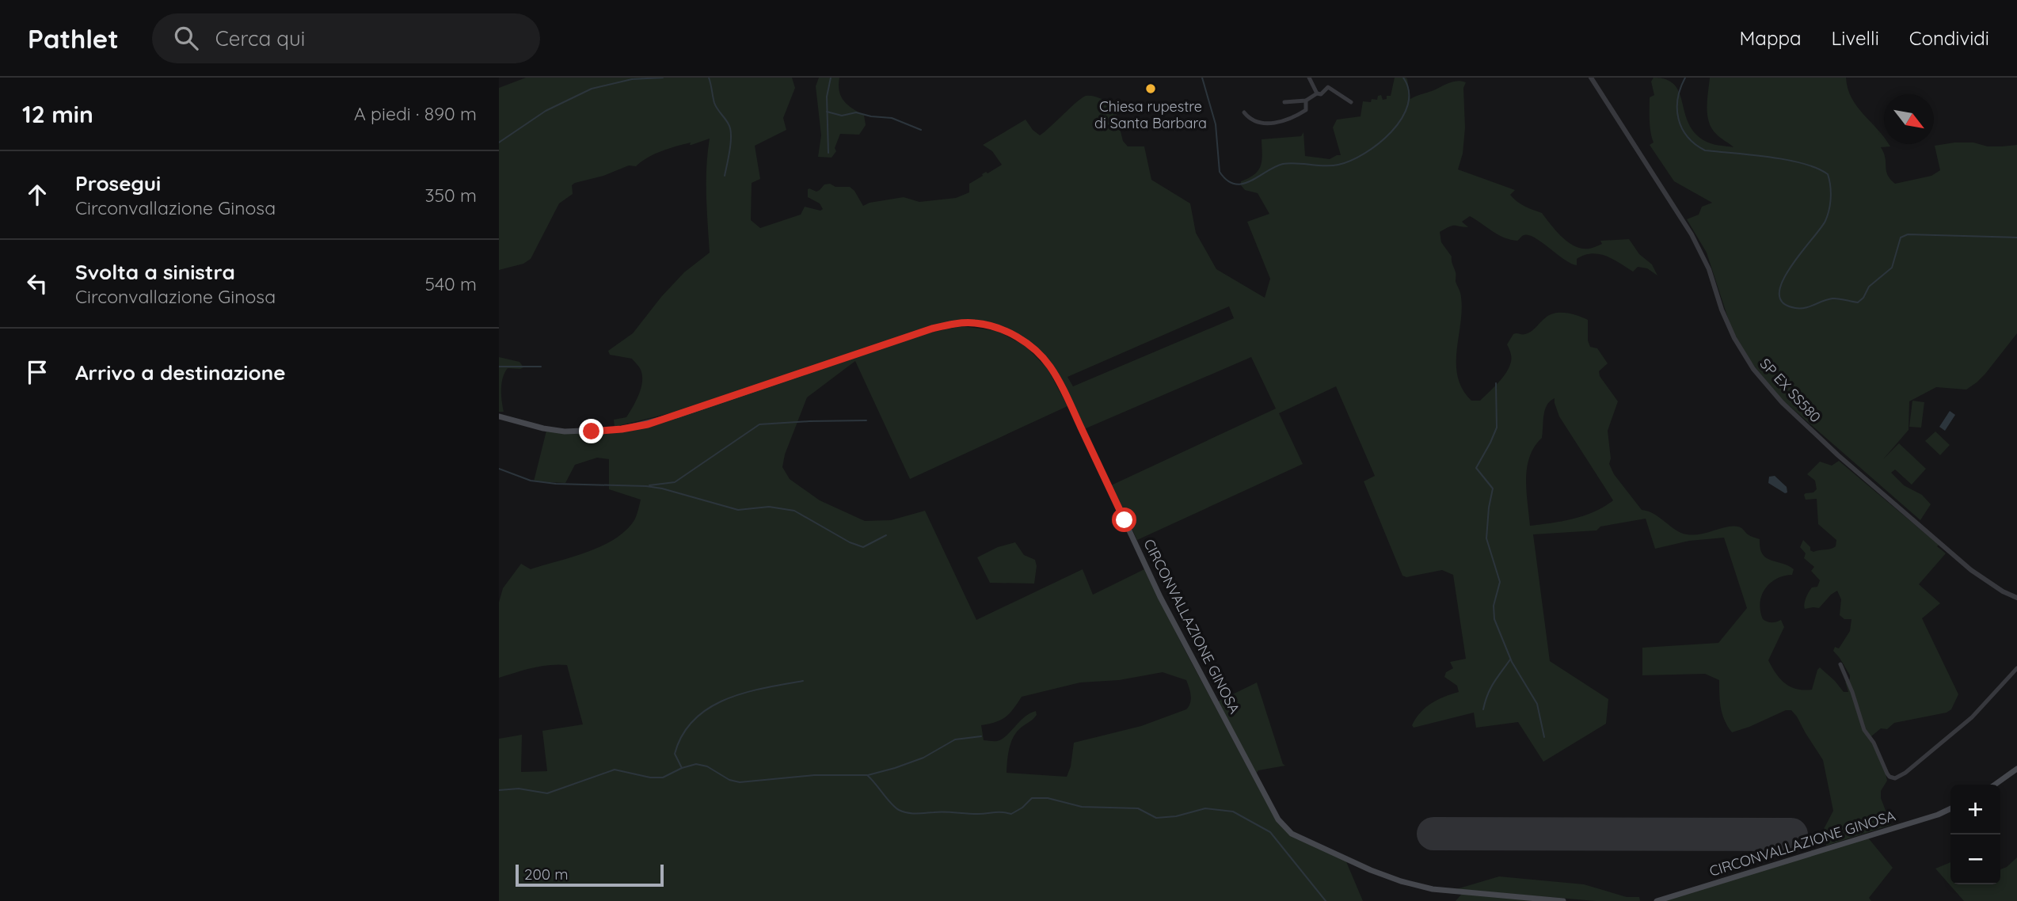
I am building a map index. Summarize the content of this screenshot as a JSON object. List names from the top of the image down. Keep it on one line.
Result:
{"streets":{"main road":["CIRCONVALLAZIONE GINOSA"],"street":["SP EX SS580"]},"places":["Chiesa rupestre di Santa Barbara"],"scale_bar":"200 m","north":"bottom right","page":{"header":"Pathlet","search":"Cerca qui","nav":["Mappa","Livelli","Condividi"],"heading":["12 min","A piedi · 890 m"],"list":[["Prosegui","Circonvallazione Ginosa","350 m"],["Svolta a sinistra","Circonvallazione Ginosa","540 m"],"Arrivo a destinazione"],"map_buttons":["+","−"],"scale":"200 m"}}
